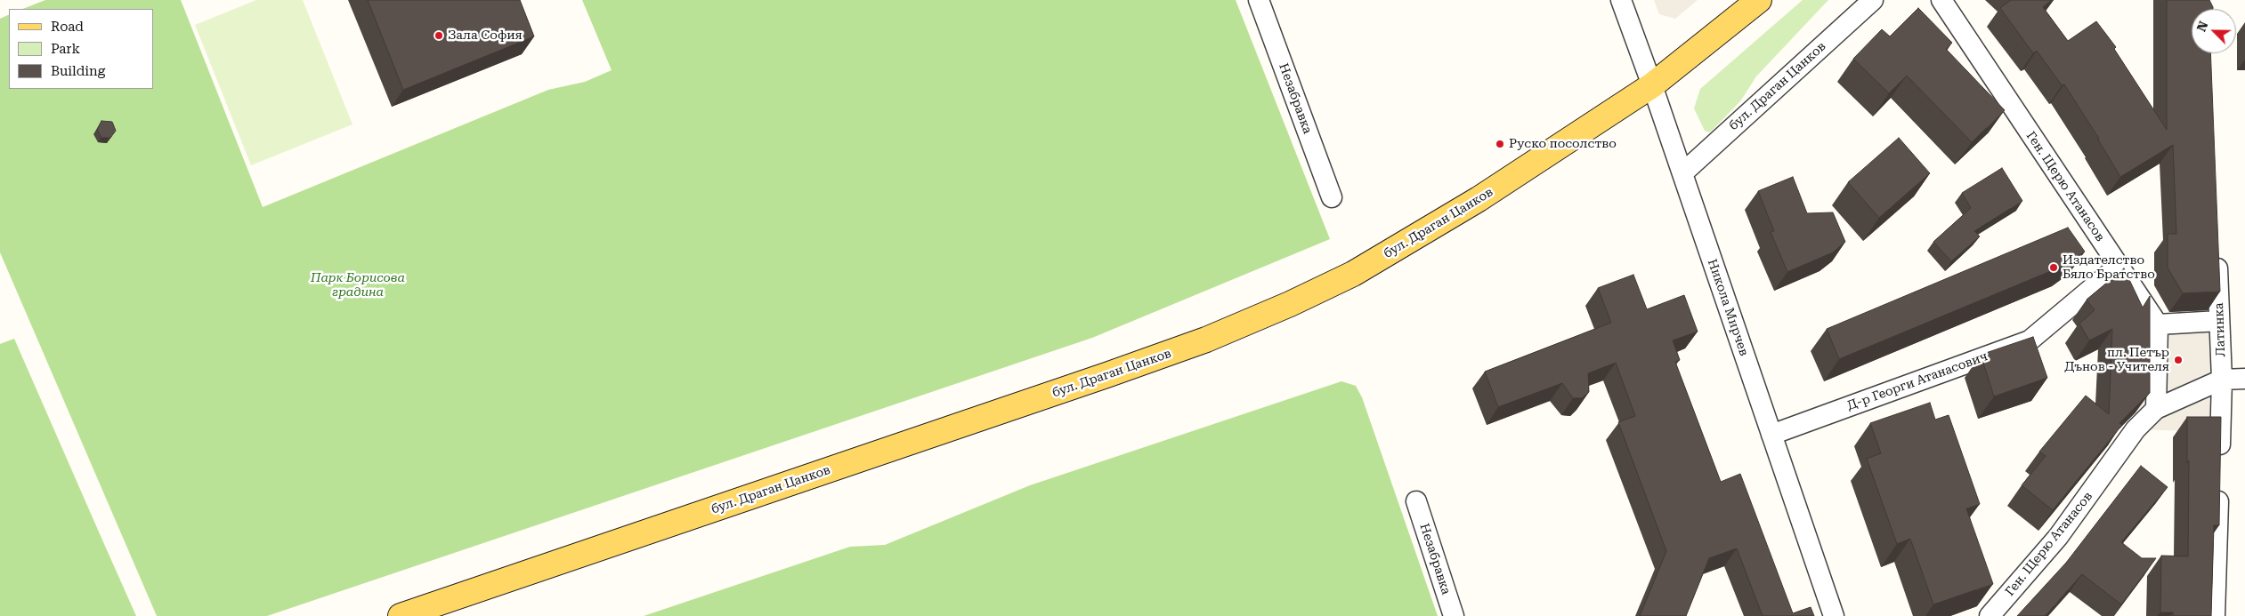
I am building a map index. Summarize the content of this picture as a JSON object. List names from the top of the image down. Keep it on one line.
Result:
{"streets":{"main road":["бул. Драган Цанков"],"street":["Незабравка","Ген. Щерю Атанасов","Никола Мирчев","Латинка","Д-р Георги Атанасович"]},"crossings":[["бул. Драган Цанков","Никола Мирчев"],["Ген. Щерю Атанасов","Латинка"],["Ген. Щерю Атанасов","Д-р Георги Атанасович"],["Никола Мирчев","Д-р Георги Атанасович"]],"parks":["Парк Борисова градина"],"places":["Зала София","Руско посолство","Издателство Бяло Братство","пл. Петър Дънов - Учителя"],"legend":["Road","Park","Building"],"north":"top left"}
